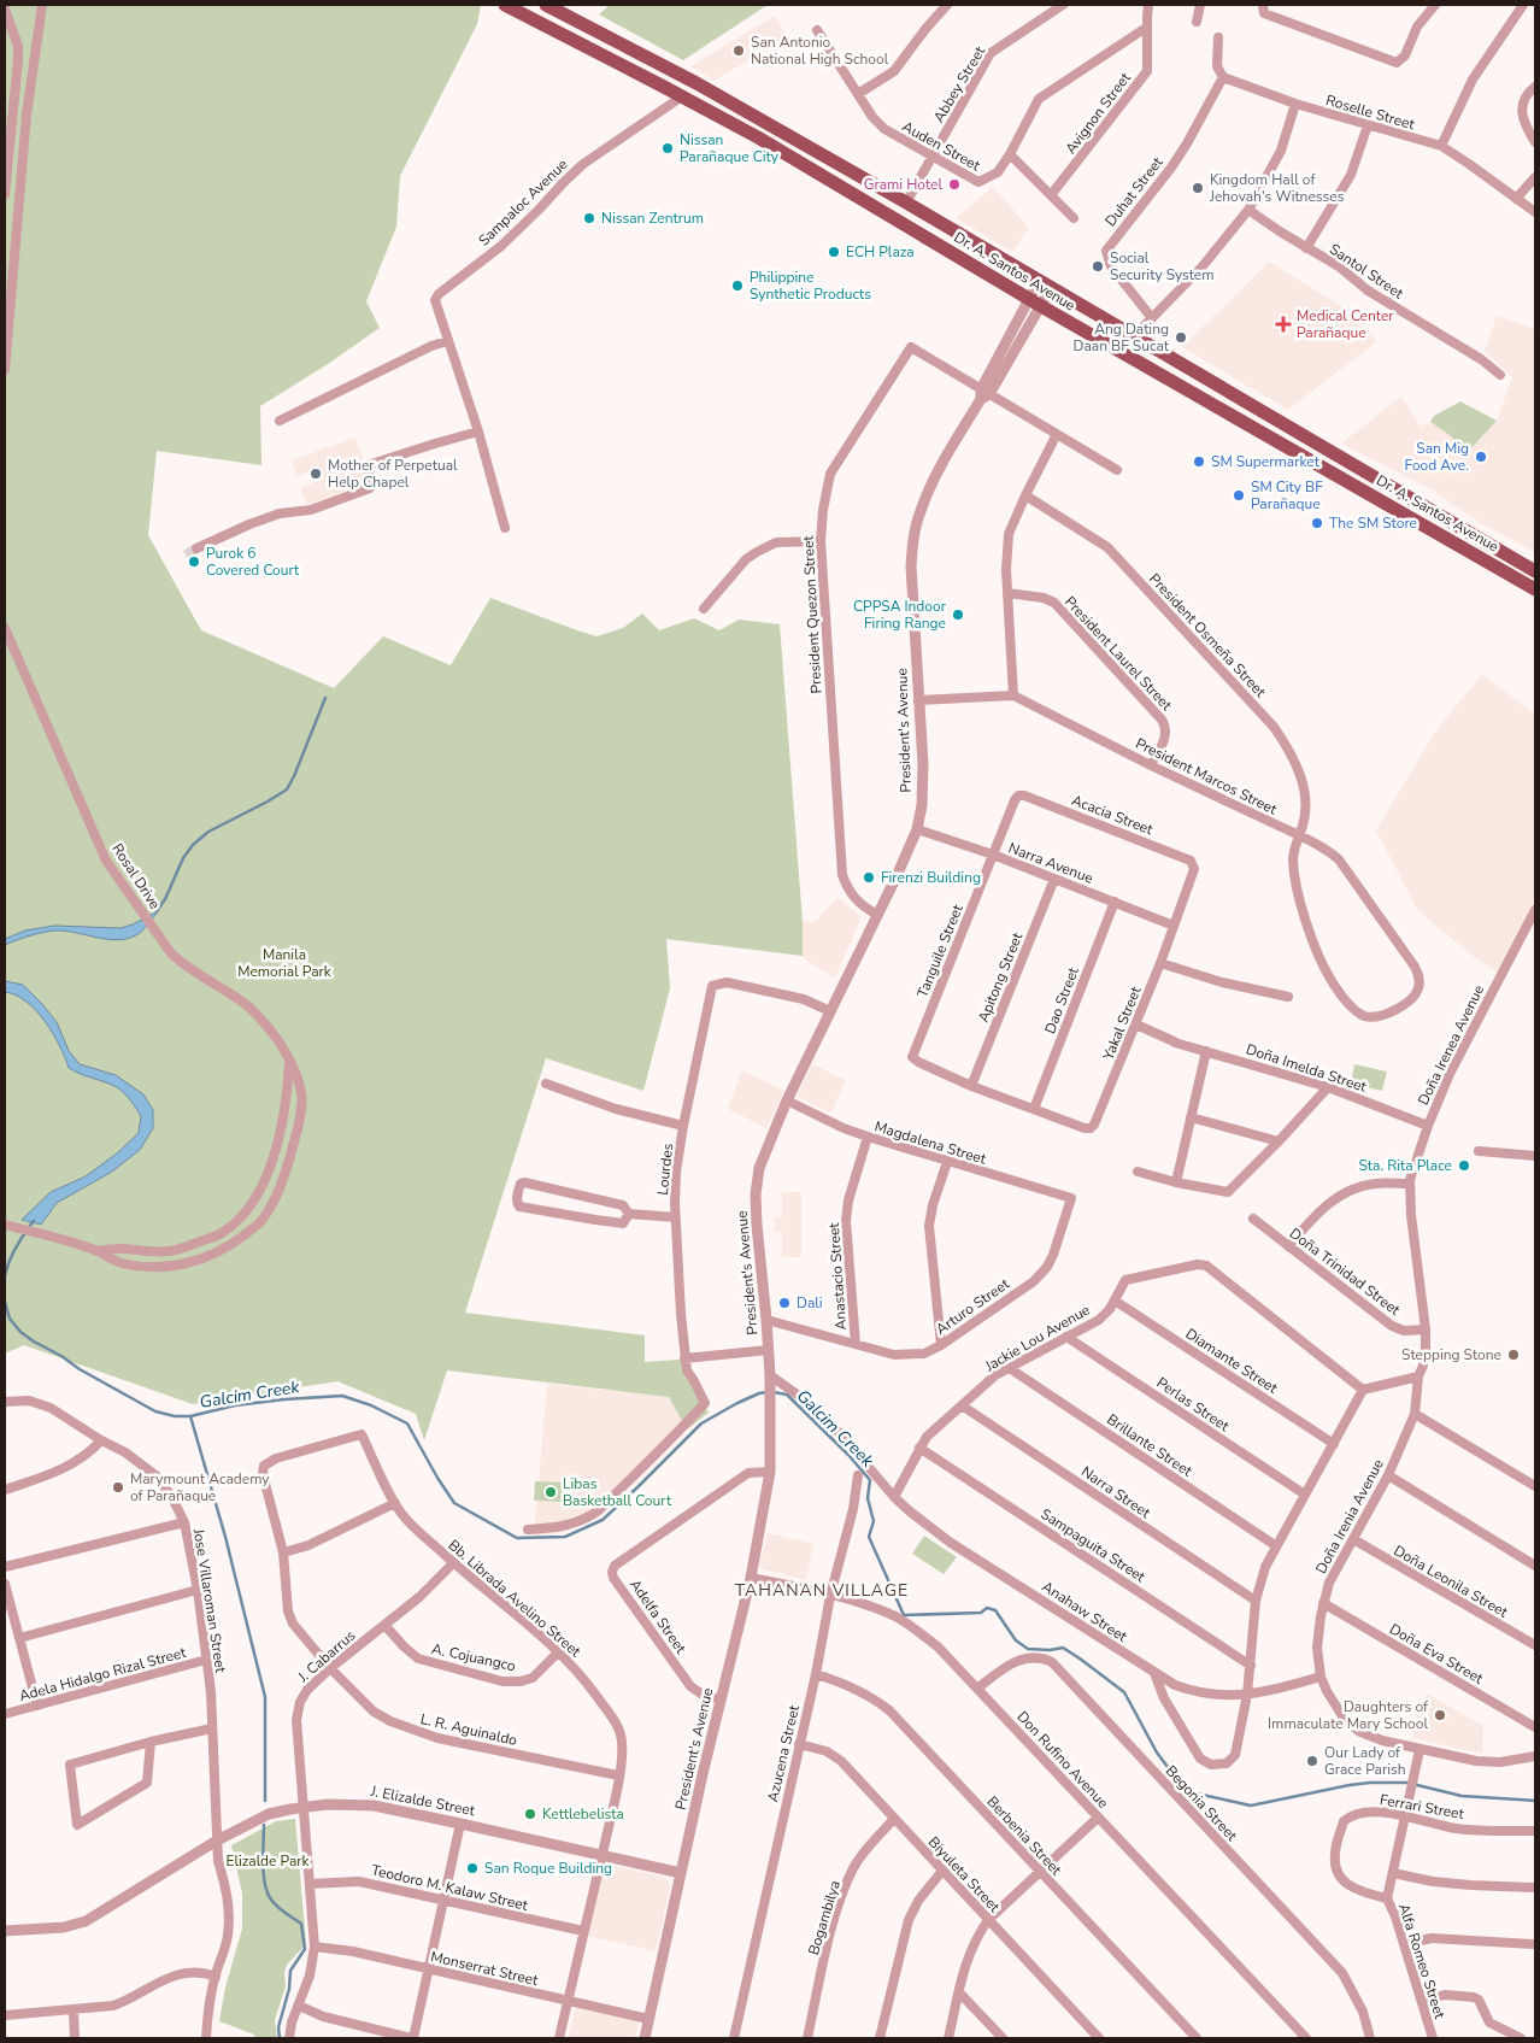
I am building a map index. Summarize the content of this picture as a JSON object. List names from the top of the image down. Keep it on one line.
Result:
{"streets":{"main road":["Dr. A. Santos Avenue"],"street":["Abbey Street","Roselle Street","Avignon Street","Auden Street","Duhat Street","Sampaloc Avenue","Santol Street","President Quezon Street","President Osmeña Street","President Laurel Street","President's Avenue","President Marcos Street","Acacia Street","Narra Avenue","Rosal Drive","Tanguile Street","Apitong Street","Dao Street","Yakal Street","Doña Irenea Avenue","Doña Imelda Street","Magdalena Street","Lourdes","Doña Trinidad Street","Anastacio Street","Arturo Street","Jackie Lou Avenue","Diamante Street","Perlas Street","Brillante Street","Narra Street","Doña Irenia Avenue","Sampaguita Street","Doña Leonila Street","Bb. Librada Avelino Street","Jose Villaroman Street","Anahaw Street","Adelfa Street","Doña Eva Street","J. Cabarrus","A. Cojuangco","Adela Hidalgo Rizal Street","L. R. Aguinaldo","Azucena Street","Don Rufino Avenue","J. Elizalde Street","Begonia Street","Ferrari Street","Berbenia Street","Biyuleta Street","Teodoro M. Kalaw Street","Bogambilya","Alfa Romeo Street","Monserrat Street"]},"crossings":[["Abbey Street","Auden Street"],["Abbey Street","Dr. A. Santos Avenue"],["Roselle Street","Duhat Street"],["Avignon Street","Auden Street"],["Sampaloc Avenue","Dr. A. Santos Avenue"],["Dr. A. Santos Avenue","President's Avenue"],["President Quezon Street","President's Avenue"],["President Osmeña Street","President Marcos Street"],["President Laurel Street","President Marcos Street"],["President's Avenue","President Marcos Street"],["President's Avenue","Narra Avenue"],["President's Avenue","Magdalena Street"],["President's Avenue","Lourdes"],["President's Avenue","Arturo Street"],["President's Avenue","Adelfa Street"],["President's Avenue","Don Rufino Avenue"],["President's Avenue","J. Elizalde Street"],["President's Avenue","Monserrat Street"],["Acacia Street","Narra Avenue"],["Acacia Street","Tanguile Street"],["Acacia Street","Yakal Street"],["Narra Avenue","Tanguile Street"],["Narra Avenue","Apitong Street"],["Narra Avenue","Dao Street"],["Narra Avenue","Yakal Street"],["Tanguile Street","Apitong Street"],["Dao Street","Yakal Street"],["Yakal Street","Doña Imelda Street"],["Doña Irenea Avenue","Doña Imelda Street"],["Doña Irenea Avenue","Doña Trinidad Street"],["Doña Irenea Avenue","Doña Irenia Avenue"],["Magdalena Street","Anastacio Street"],["Magdalena Street","Arturo Street"],["Anastacio Street","Arturo Street"],["Jackie Lou Avenue","Diamante Street"],["Jackie Lou Avenue","Perlas Street"],["Jackie Lou Avenue","Brillante Street"],["Jackie Lou Avenue","Narra Street"],["Jackie Lou Avenue","Sampaguita Street"],["Jackie Lou Avenue","Anahaw Street"],["Doña Irenia Avenue","Doña Leonila Street"],["Doña Irenia Avenue","Anahaw Street"],["Doña Irenia Avenue","Doña Eva Street"],["Doña Irenia Avenue","Alfa Romeo Street"],["Bb. Librada Avelino Street","J. Cabarrus"],["Bb. Librada Avelino Street","A. Cojuangco"],["Bb. Librada Avelino Street","L. R. Aguinaldo"],["Bb. Librada Avelino Street","J. Elizalde Street"],["Bb. Librada Avelino Street","Teodoro M. Kalaw Street"],["Bb. Librada Avelino Street","Monserrat Street"],["Jose Villaroman Street","Adela Hidalgo Rizal Street"],["Jose Villaroman Street","J. Elizalde Street"],["J. Cabarrus","A. Cojuangco"],["J. Cabarrus","L. R. Aguinaldo"],["J. Cabarrus","J. Elizalde Street"],["J. Cabarrus","Teodoro M. Kalaw Street"],["J. Cabarrus","Monserrat Street"],["Azucena Street","Don Rufino Avenue"],["Azucena Street","Berbenia Street"],["Azucena Street","Biyuleta Street"],["Don Rufino Avenue","Begonia Street"],["Ferrari Street","Alfa Romeo Street"],["Biyuleta Street","Bogambilya"]],"districts":["TAHANAN VILLAGE"],"water":["Galcim Creek"],"parks":["Manila Memorial Park","Elizalde Park"],"places":{"other":["San Antonio National High School","Nissan Parañaque City","Grami Hotel","Kingdom Hall of Jehovah's Witnesses","Nissan Zentrum","ECH Plaza","Social Security System","Philippine Synthetic Products","Ang Dating Daan BF Sucat","San Mig Food Ave.","SM Supermarket","Mother of Perpetual Help Chapel","SM City BF Parañaque","The SM Store","Purok 6 Covered Court","CPPSA Indoor Firing Range","Firenzi Building","Sta. Rita Place","Dali","Stepping Stone","Marymount Academy of Parañaque","Libas Basketball Court","Daughters of Immaculate Mary School","Our Lady of Grace Parish","Kettlebelista","San Roque Building"],"health":["Medical Center Parañaque"]}}
